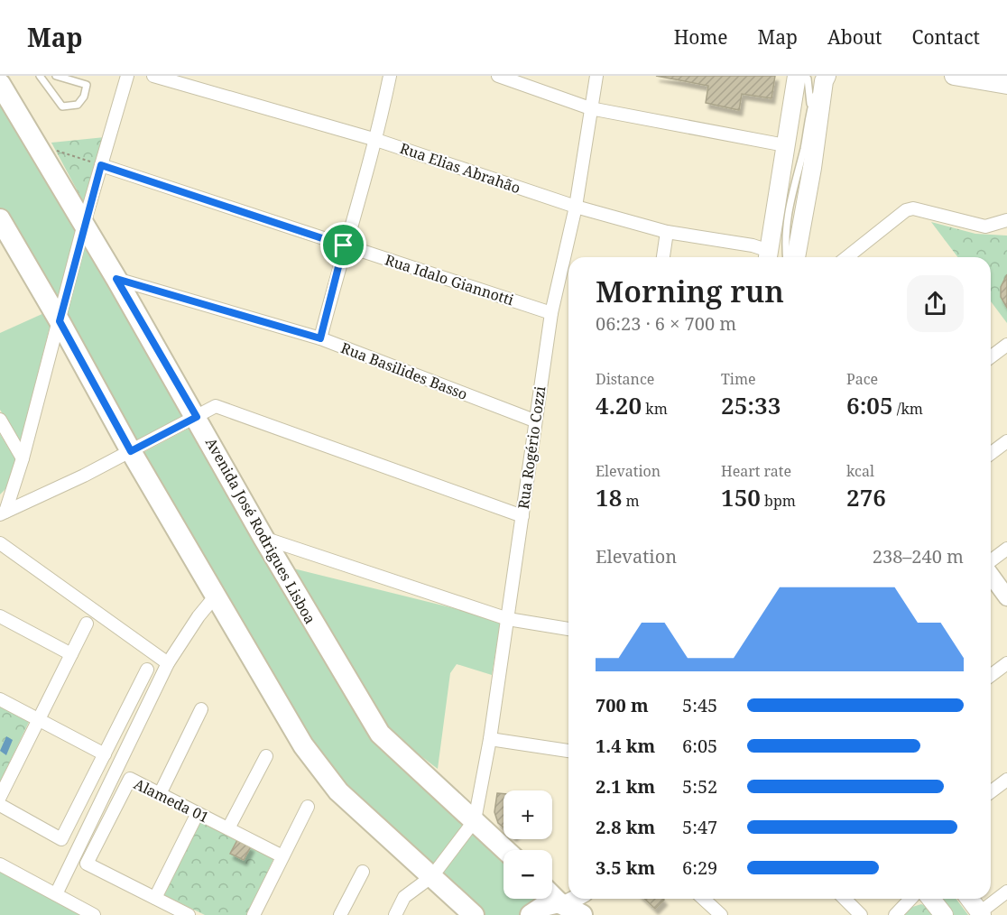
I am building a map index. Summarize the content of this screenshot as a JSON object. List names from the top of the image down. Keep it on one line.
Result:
{"streets":{"main road":["Avenida José Rodrigues Lisboa"],"street":["Rua Elias Abrahão","Rua Idalo Giannotti","Rua Basilides Basso","Rua Rogério Cozzi","Alameda 01"]},"crossings":[["Rua Elias Abrahão","Rua Rogério Cozzi"],["Rua Idalo Giannotti","Rua Rogério Cozzi"],["Rua Basilides Basso","Rua Rogério Cozzi"],["Rua Basilides Basso","Avenida José Rodrigues Lisboa"],["Rua Rogério Cozzi","Avenida José Rodrigues Lisboa"]],"page":{"header":"Map","nav":["Home","Map","About","Contact"],"heading":["Morning run","06:23 · 6 × 700 m"],"stats":[["Distance","4.20 km"],["Time","25:33"],["Pace","6:05 /km"],["Elevation","18 m"],["Heart rate","150 bpm"],["kcal","276"]],"chart":["Elevation","238–240 m"],"list":[{"name":"700 m","note":"5:45"},{"name":"1.4 km","note":"6:05"},{"name":"2.1 km","note":"5:52"},{"name":"2.8 km","note":"5:47"},{"name":"3.5 km","note":"6:29"}],"map_buttons":["+","−"]}}
